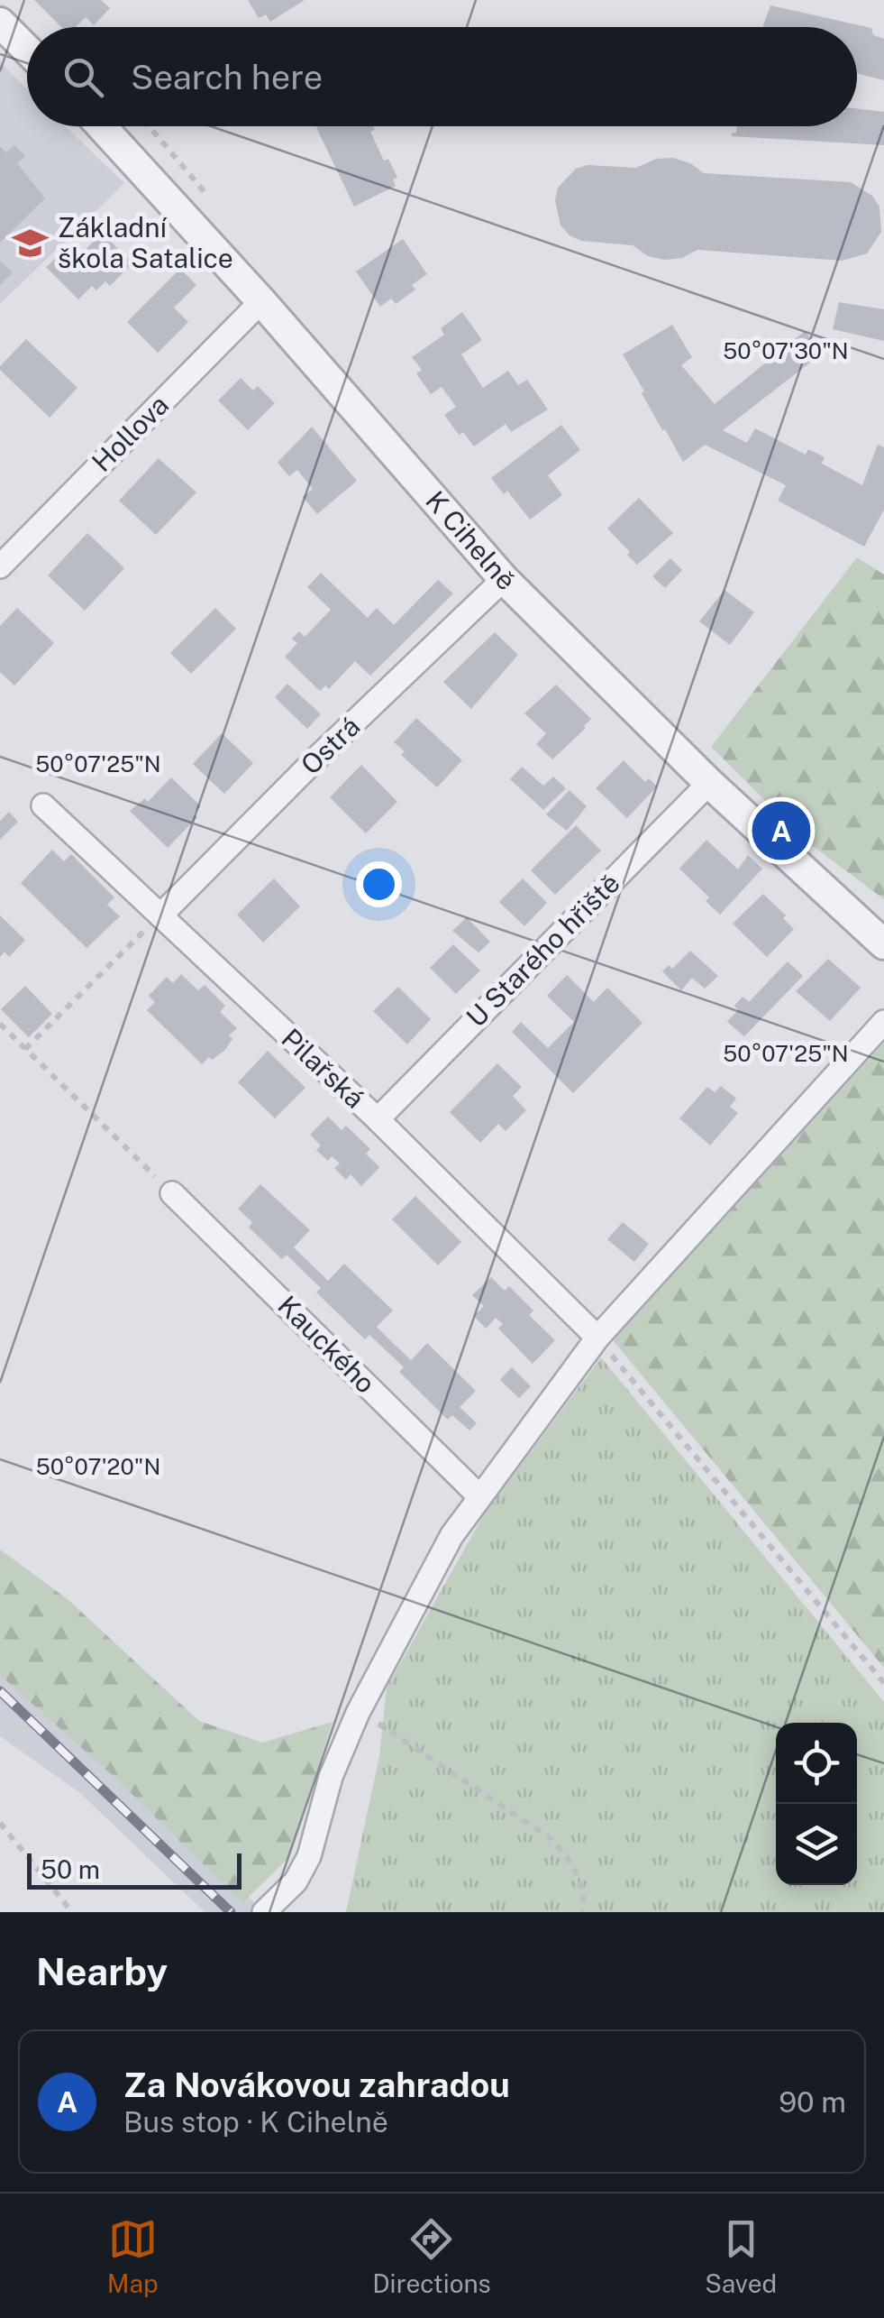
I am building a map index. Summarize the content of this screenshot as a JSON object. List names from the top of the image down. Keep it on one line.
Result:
{"streets":{"street":["Hollova","K Cihelně","Ostrá","U Starého hřiště","Pilařská","Kauckého"]},"crossings":[["Hollova","K Cihelně"],["K Cihelně","Ostrá"],["K Cihelně","U Starého hřiště"],["Ostrá","Pilařská"],["U Starého hřiště","Pilařská"]],"places":{"school or university":["Základní škola Satalice"]},"scale_bar":"50 m","page":{"search":"Search here","pins":"A","scale":"50 m","heading":"Nearby","list":[{"mark":"A","name":"Za Novákovou zahradou","note":"Bus stop · K Cihelně","value":"90 m"}],"nav":["Map","Directions","Saved"]},"coordinates":["50°07'30\"N","50°07'25\"N","50°07'20\"N"]}
